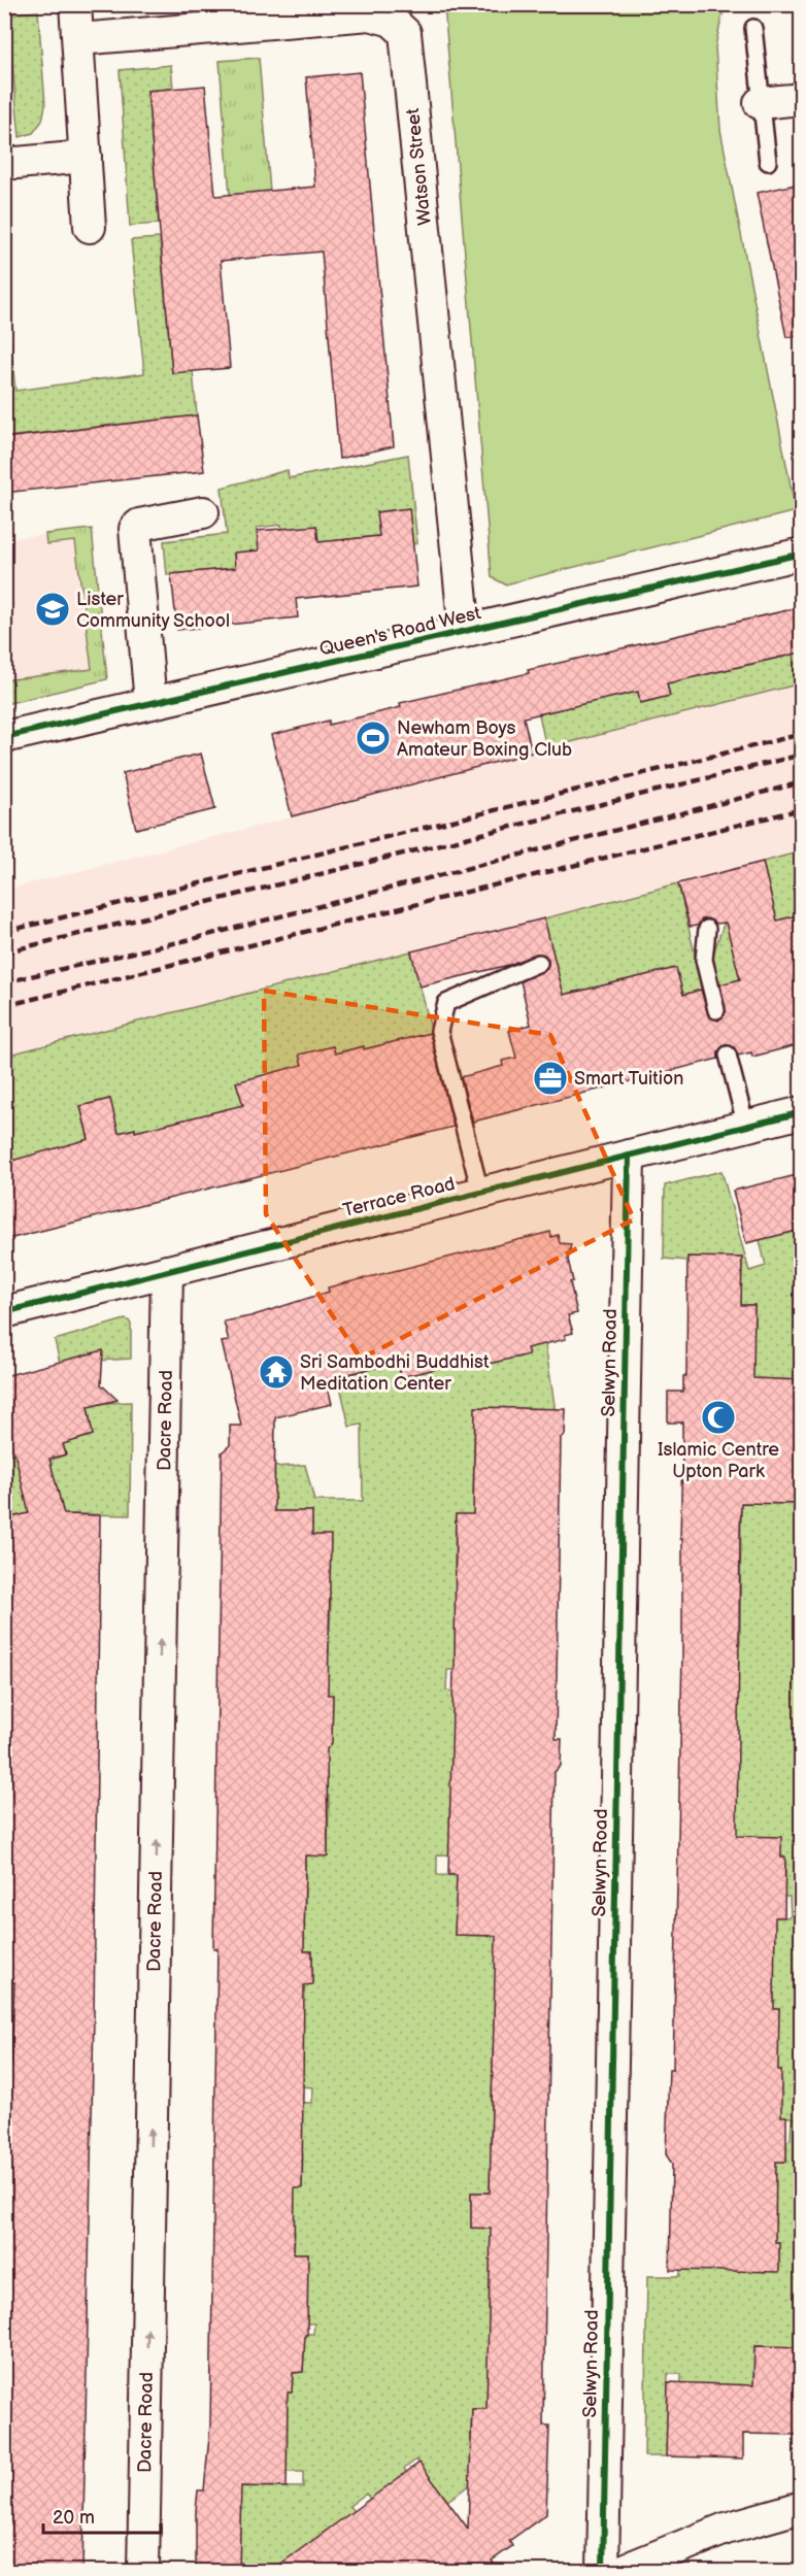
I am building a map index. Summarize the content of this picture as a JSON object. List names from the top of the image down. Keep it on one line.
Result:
{"streets":{"street":["Watson Street","Queen's Road West","Terrace Road","Selwyn Road","Dacre Road"]},"crossings":[["Watson Street","Queen's Road West"],["Terrace Road","Selwyn Road"],["Terrace Road","Dacre Road"]],"one_way":["Dacre Road"],"places":{"school or university":["Lister Community School"],"sports":["Newham Boys Amateur Boxing Club"],"office":["Smart Tuition"],"temple":["Sri Sambodhi Buddhist Meditation Center"],"mosque":["Islamic Centre Upton Park"]},"scale_bar":"20 m"}
